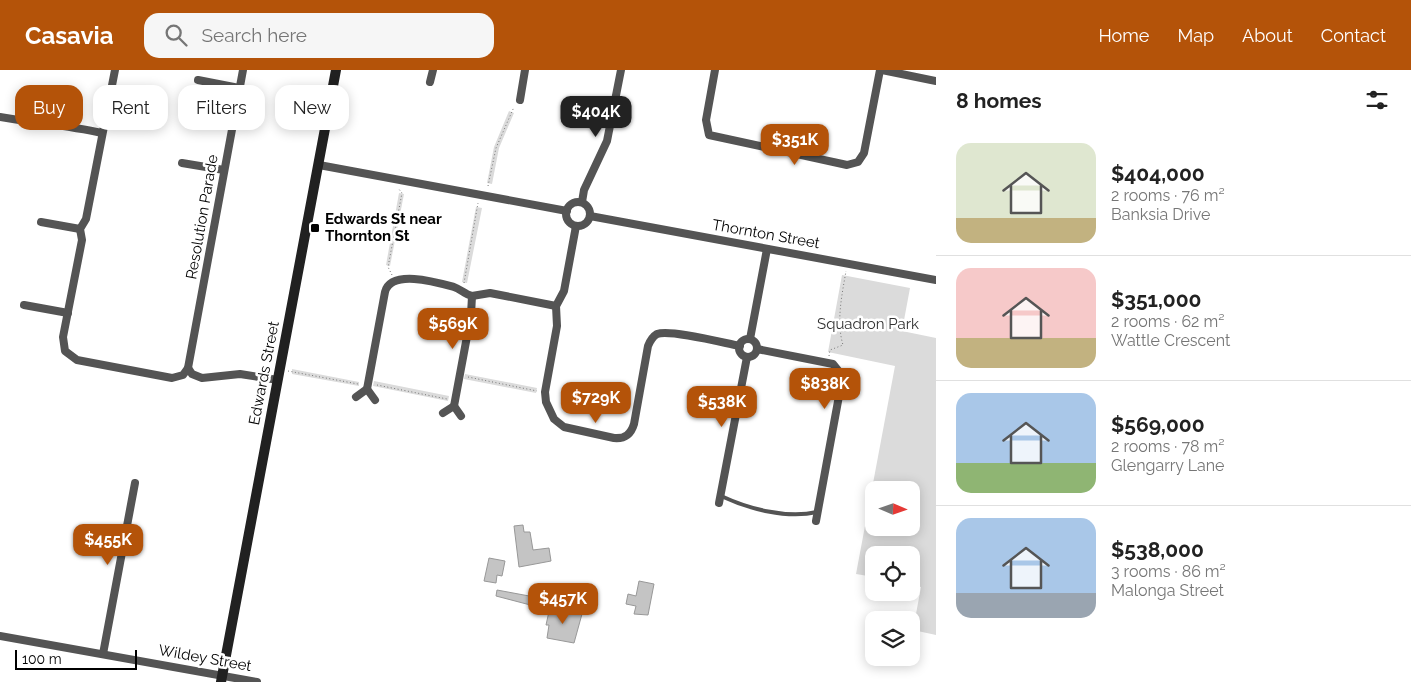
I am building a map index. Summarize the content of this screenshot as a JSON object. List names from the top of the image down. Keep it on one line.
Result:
{"streets":{"main road":["Edwards Street"],"street":["Resolution Parade","Thornton Street","Wildey Street"]},"crossings":[["Edwards Street","Wildey Street"]],"parks":["Squadron Park"],"places":{"transit":["Edwards St near Thornton St"]},"scale_bar":"100 m","north":"right","page":{"header":"Casavia","search":"Search here","nav":["Home","Map","About","Contact"],"heading":"8 homes","chip":["Buy","Rent","Filters","New"],"price":["$404K","$351K","$569K","$838K","$729K","$538K","$455K","$457K"],"list":[{"name":"$404,000","note":"2 rooms · 76 m² · Banksia Drive"},{"name":"$351,000","note":"2 rooms · 62 m² · Wattle Crescent"},{"name":"$569,000","note":"2 rooms · 78 m² · Glengarry Lane"},{"name":"$538,000","note":"3 rooms · 86 m² · Malonga Street"}],"scale":"100 m"}}
